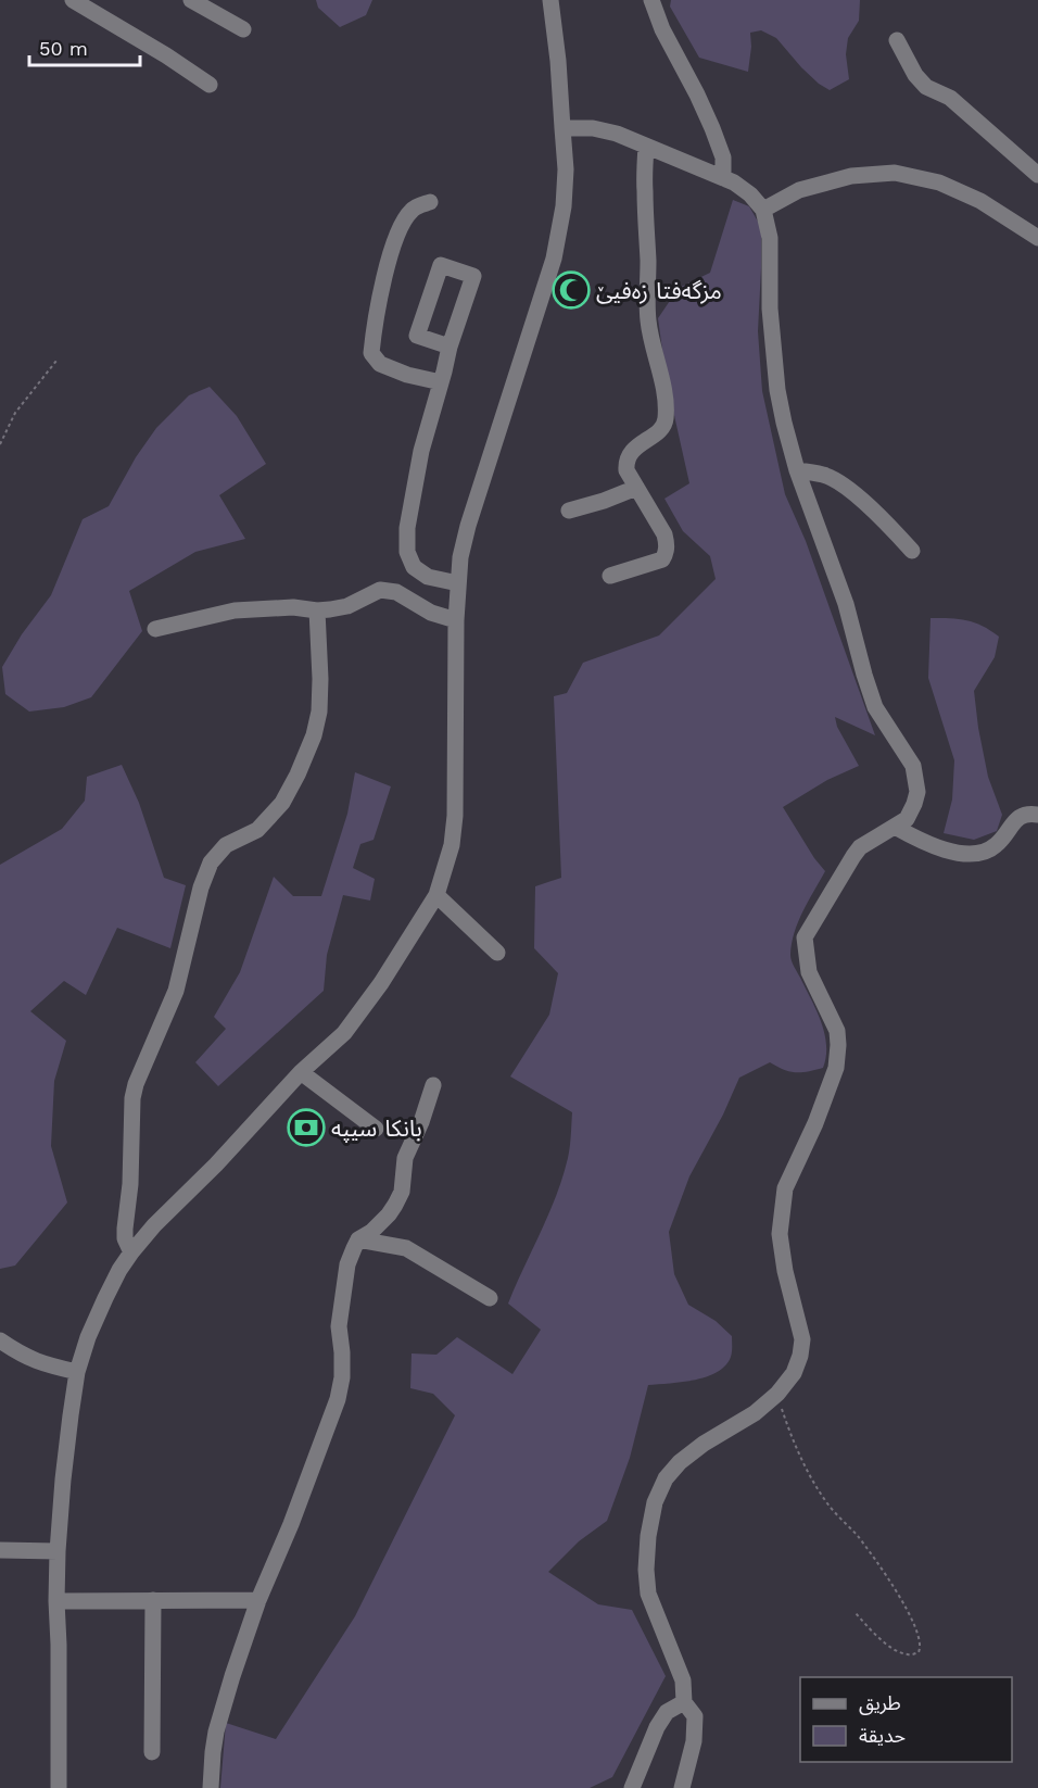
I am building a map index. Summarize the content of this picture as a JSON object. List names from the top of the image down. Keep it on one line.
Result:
{"places":{"mosque":["مزگەفتا زەفیێ"],"bank":["بانکا سیپە"]},"legend":["طريق","حديقة"],"scale_bar":"50 m"}
